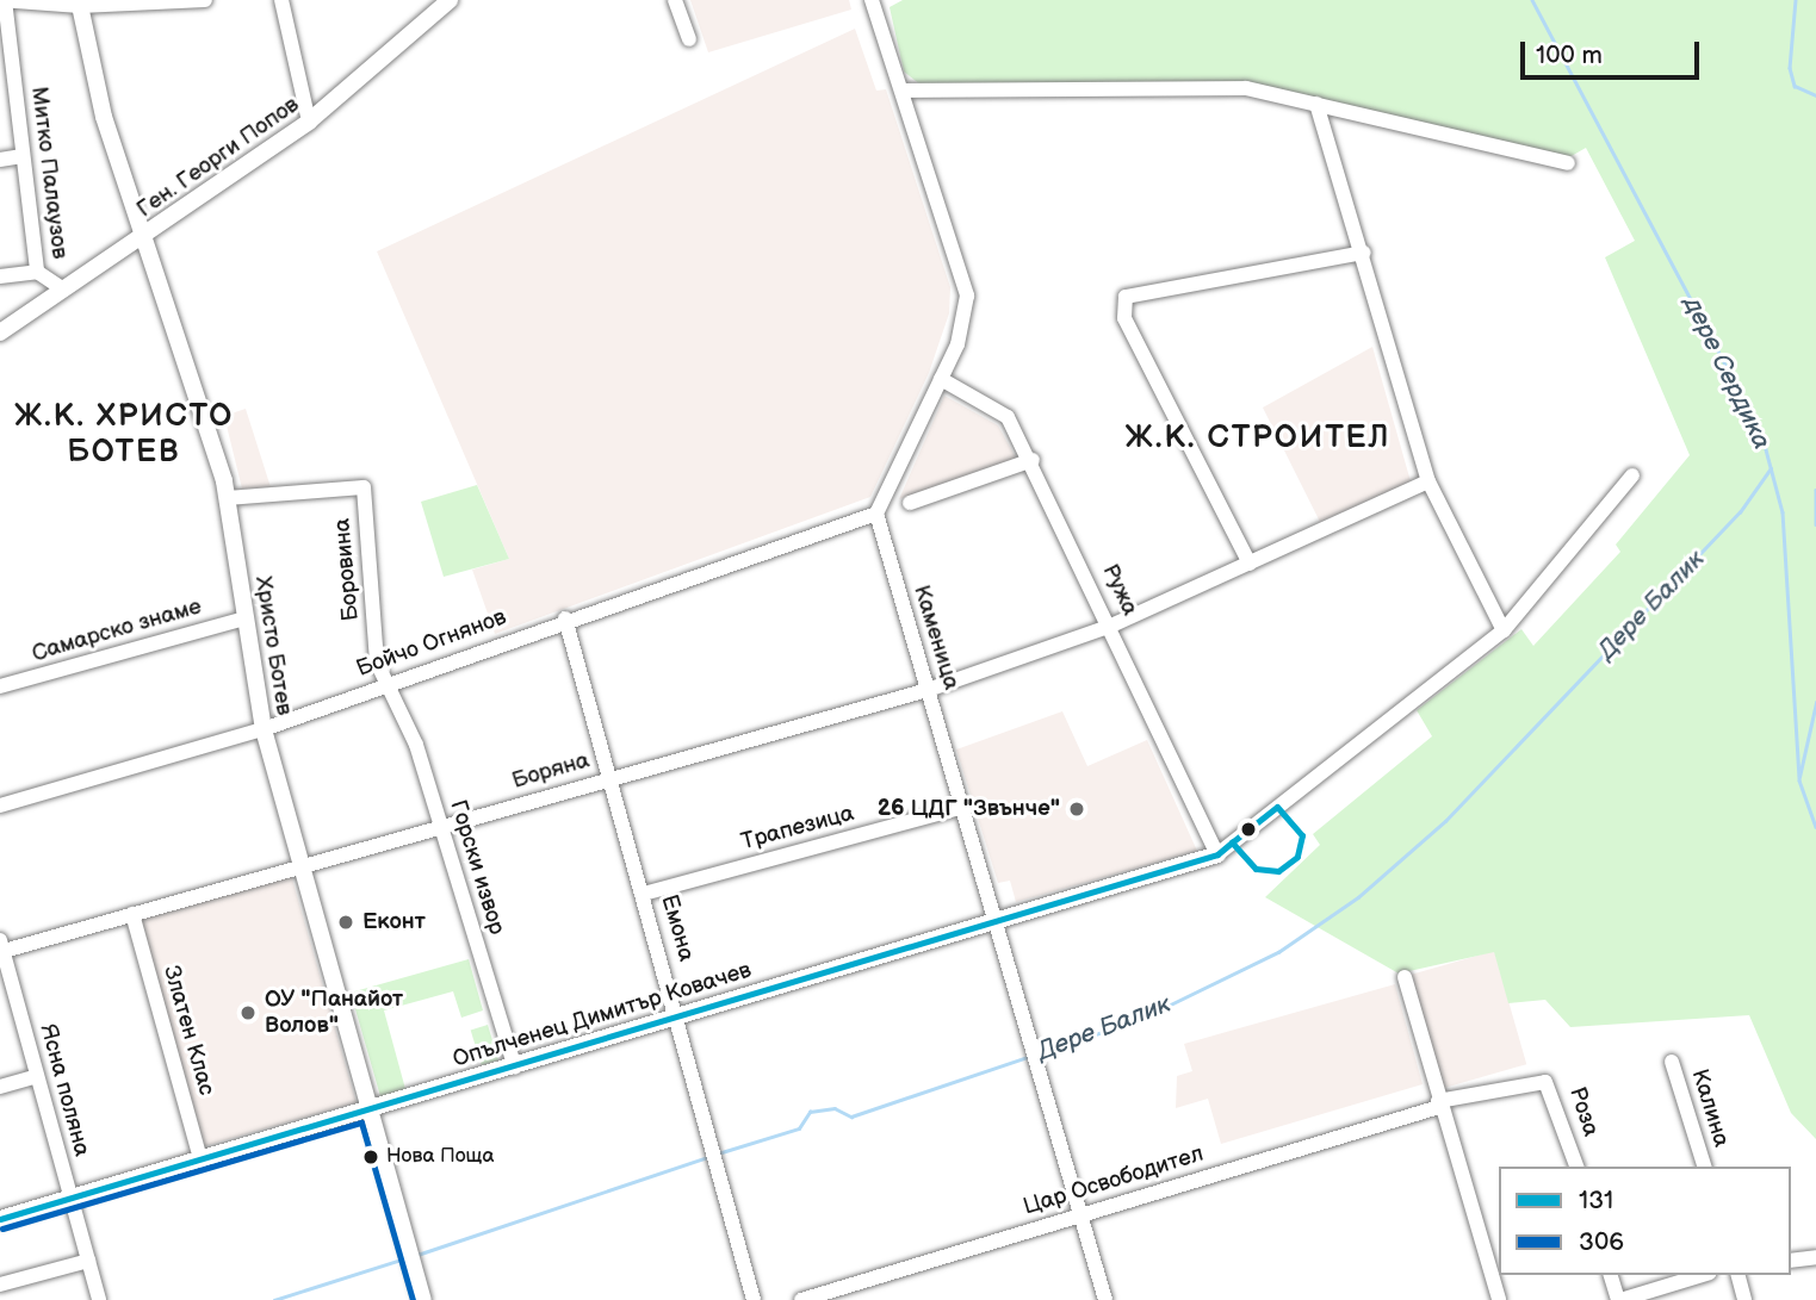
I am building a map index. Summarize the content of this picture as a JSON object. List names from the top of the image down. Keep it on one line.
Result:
{"streets":{"street":["Ген. Георги Попов","Митко Палаузов","Боровина","Ружа","Самарско знаме","Каменица","Бойчо Огнянов","Христо Ботев","Боряна","Трапезица","Горски извор","Емона","Опълченец Димитър Ковачев","Златен Клас","Ясна поляна","Калина","Роза","Цар Освободител"]},"crossings":[["Ген. Георги Попов","Митко Палаузов"],["Ген. Георги Попов","Христо Ботев"],["Боровина","Бойчо Огнянов"],["Боровина","Христо Ботев"],["Боровина","Горски извор"],["Ружа","Боряна"],["Ружа","Опълченец Димитър Ковачев"],["Самарско знаме","Христо Ботев"],["Каменица","Бойчо Огнянов"],["Каменица","Боряна"],["Каменица","Трапезица"],["Каменица","Опълченец Димитър Ковачев"],["Каменица","Цар Освободител"],["Бойчо Огнянов","Христо Ботев"],["Бойчо Огнянов","Горски извор"],["Бойчо Огнянов","Емона"],["Христо Ботев","Боряна"],["Христо Ботев","Опълченец Димитър Ковачев"],["Боряна","Горски извор"],["Боряна","Емона"],["Боряна","Златен Клас"],["Боряна","Ясна поляна"],["Трапезица","Емона"],["Горски извор","Опълченец Димитър Ковачев"],["Емона","Опълченец Димитър Ковачев"],["Опълченец Димитър Ковачев","Златен Клас"],["Опълченец Димитър Ковачев","Ясна поляна"],["Роза","Цар Освободител"]],"districts":["Ж.К. ХРИСТО БОТЕВ","Ж.К. СТРОИТЕЛ"],"water":["дере Сердика","Дере Балик"],"places":["26 ЦДГ \"Звънче\"","Еконт","ОУ \"Панайот Волов\"","Нова Поща"],"lines":["transit line 131","transit line 306"],"legend":["131","306"],"scale_bar":"100 m"}
